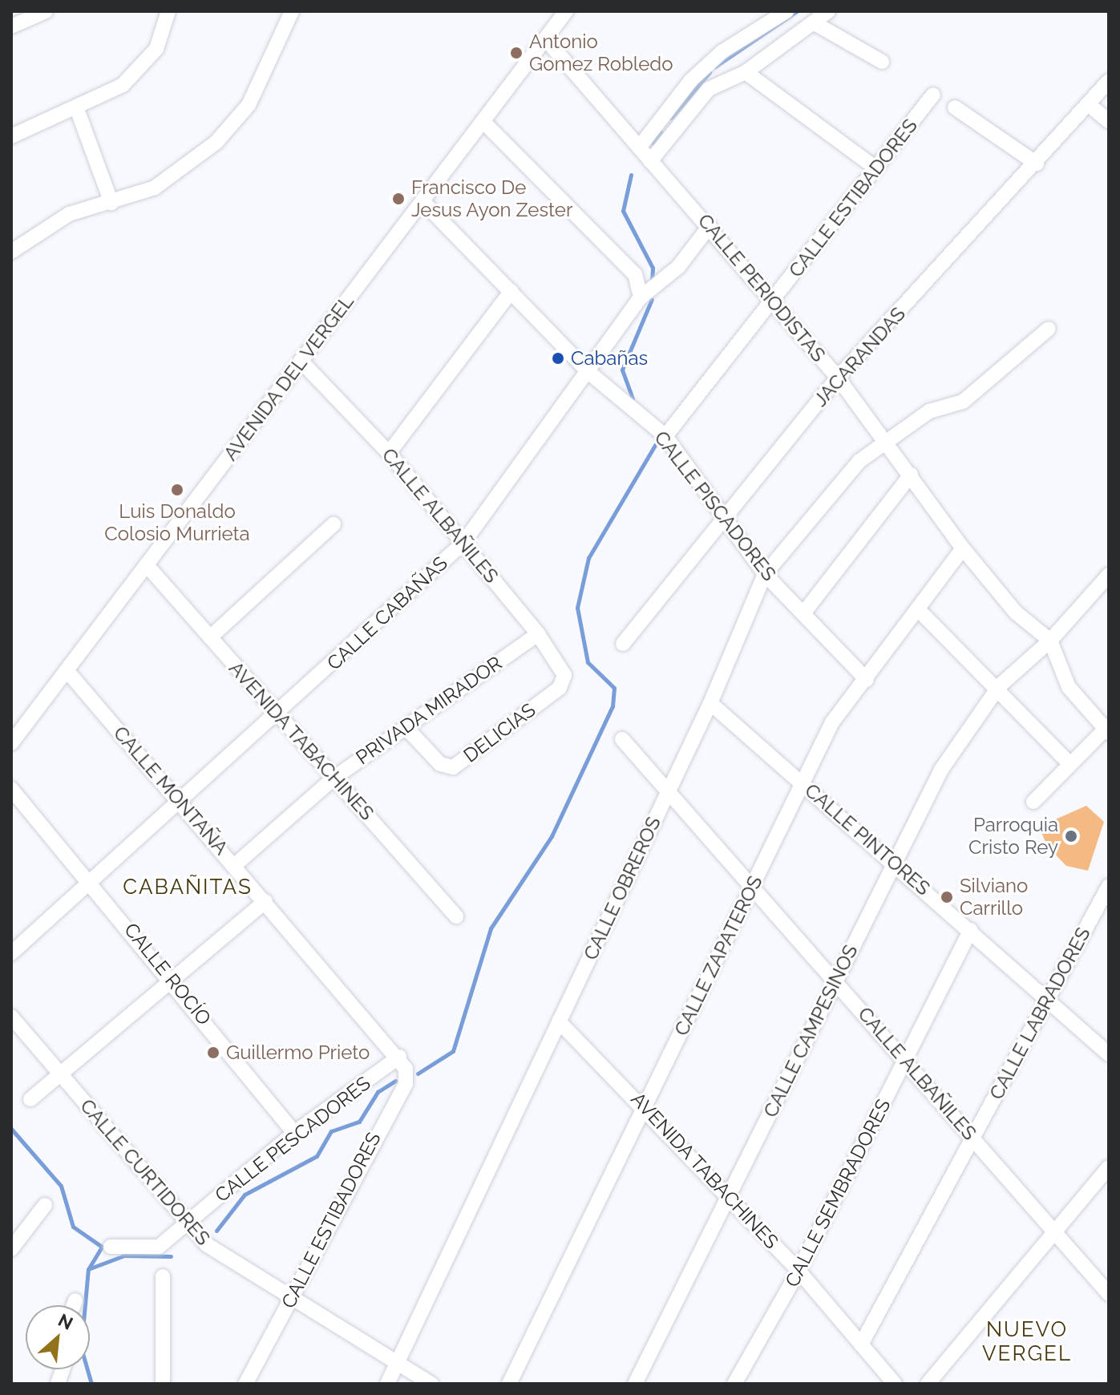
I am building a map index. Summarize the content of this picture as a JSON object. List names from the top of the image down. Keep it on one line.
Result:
{"streets":{"street":["CALLE ESTIBADORES","CALLE PERIODISTAS","JACARANDAS","AVENIDA DEL VERGEL","CALLE PISCADORES","CALLE ALBAÑILES","CALLE CABAÑAS","PRIVADA MIRADOR","DELICIAS","AVENIDA TABACHINES","CALLE MONTAÑA","CALLE PINTORES","CALLE OBREROS","CALLE ZAPATEROS","CALLE ROCÍO","CALLE LABRADORES","CALLE CAMPESINOS","CALLE PESCADORES","CALLE CURTIDORES","CALLE SEMBRADORES"]},"crossings":[["CALLE ESTIBADORES","CALLE PERIODISTAS"],["CALLE ESTIBADORES","CALLE PISCADORES"],["CALLE ESTIBADORES","CALLE MONTAÑA"],["CALLE ESTIBADORES","CALLE PESCADORES"],["CALLE ESTIBADORES","CALLE CURTIDORES"],["CALLE PERIODISTAS","JACARANDAS"],["CALLE PERIODISTAS","AVENIDA DEL VERGEL"],["CALLE PERIODISTAS","CALLE CABAÑAS"],["CALLE PERIODISTAS","CALLE OBREROS"],["CALLE PERIODISTAS","CALLE ZAPATEROS"],["CALLE PERIODISTAS","CALLE CAMPESINOS"],["JACARANDAS","CALLE PISCADORES"],["AVENIDA DEL VERGEL","CALLE PISCADORES"],["AVENIDA DEL VERGEL","CALLE ALBAÑILES"],["AVENIDA DEL VERGEL","AVENIDA TABACHINES"],["AVENIDA DEL VERGEL","CALLE MONTAÑA"],["CALLE PISCADORES","CALLE CABAÑAS"],["CALLE PISCADORES","CALLE OBREROS"],["CALLE PISCADORES","CALLE ZAPATEROS"],["CALLE ALBAÑILES","CALLE CABAÑAS"],["CALLE ALBAÑILES","PRIVADA MIRADOR"],["CALLE ALBAÑILES","DELICIAS"],["CALLE ALBAÑILES","CALLE OBREROS"],["CALLE ALBAÑILES","CALLE ZAPATEROS"],["CALLE ALBAÑILES","CALLE LABRADORES"],["CALLE ALBAÑILES","CALLE CAMPESINOS"],["CALLE ALBAÑILES","CALLE SEMBRADORES"],["CALLE CABAÑAS","AVENIDA TABACHINES"],["CALLE CABAÑAS","CALLE MONTAÑA"],["CALLE CABAÑAS","CALLE ROCÍO"],["PRIVADA MIRADOR","DELICIAS"],["PRIVADA MIRADOR","AVENIDA TABACHINES"],["PRIVADA MIRADOR","CALLE MONTAÑA"],["AVENIDA TABACHINES","CALLE OBREROS"],["AVENIDA TABACHINES","CALLE ZAPATEROS"],["AVENIDA TABACHINES","CALLE LABRADORES"],["AVENIDA TABACHINES","CALLE CAMPESINOS"],["AVENIDA TABACHINES","CALLE SEMBRADORES"],["CALLE MONTAÑA","CALLE PESCADORES"],["CALLE PINTORES","CALLE OBREROS"],["CALLE PINTORES","CALLE ZAPATEROS"],["CALLE PINTORES","CALLE LABRADORES"],["CALLE PINTORES","CALLE CAMPESINOS"],["CALLE PINTORES","CALLE SEMBRADORES"],["CALLE OBREROS","CALLE CURTIDORES"],["CALLE ROCÍO","CALLE PESCADORES"],["CALLE PESCADORES","CALLE CURTIDORES"]],"districts":["CABAÑITAS","NUEVO VERGEL"],"places":["Antonio Gomez Robledo","Francisco De Jesus Ayon Zester","Cabañas","Luis Donaldo Colosio Murrieta","Parroquia Cristo Rey","Silviano Carrillo","Guillermo Prieto"],"north":"top right"}
